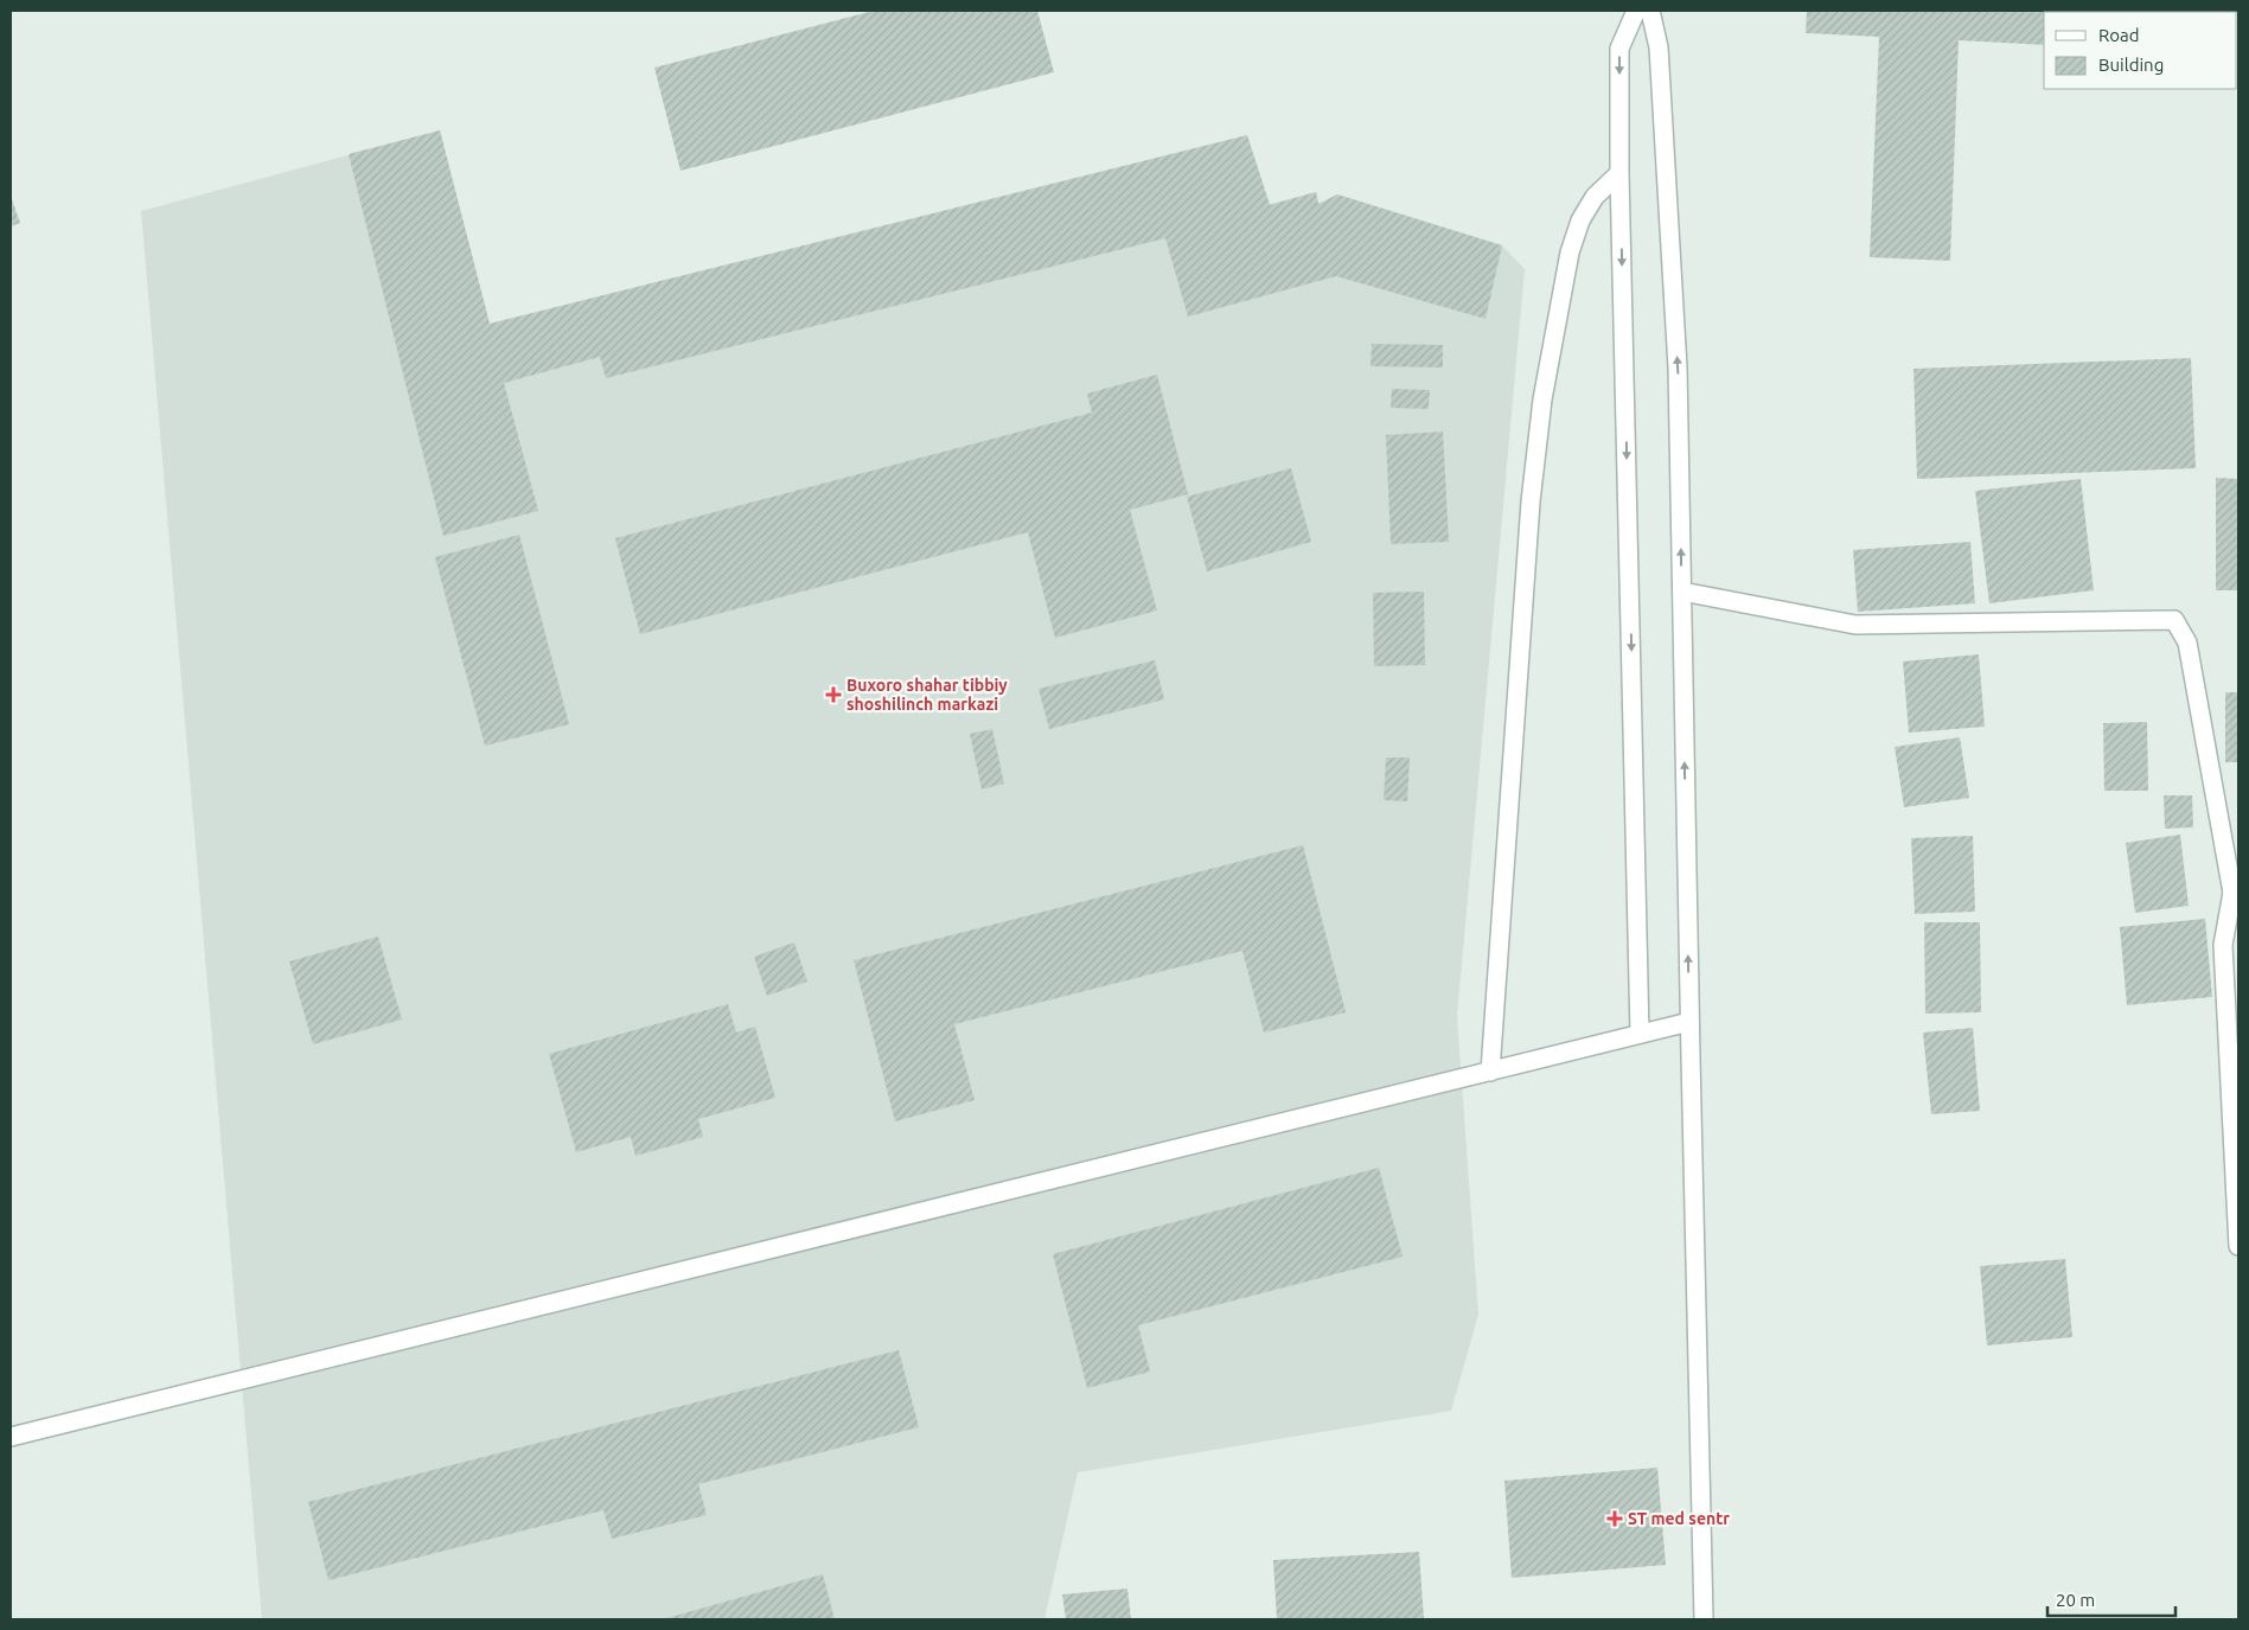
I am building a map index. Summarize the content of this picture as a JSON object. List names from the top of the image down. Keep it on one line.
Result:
{"places":{"health":["Buxoro shahar tibbiy shoshilinch markazi","ST med sentr"]},"legend":["Road","Building"],"scale_bar":"20 m"}
